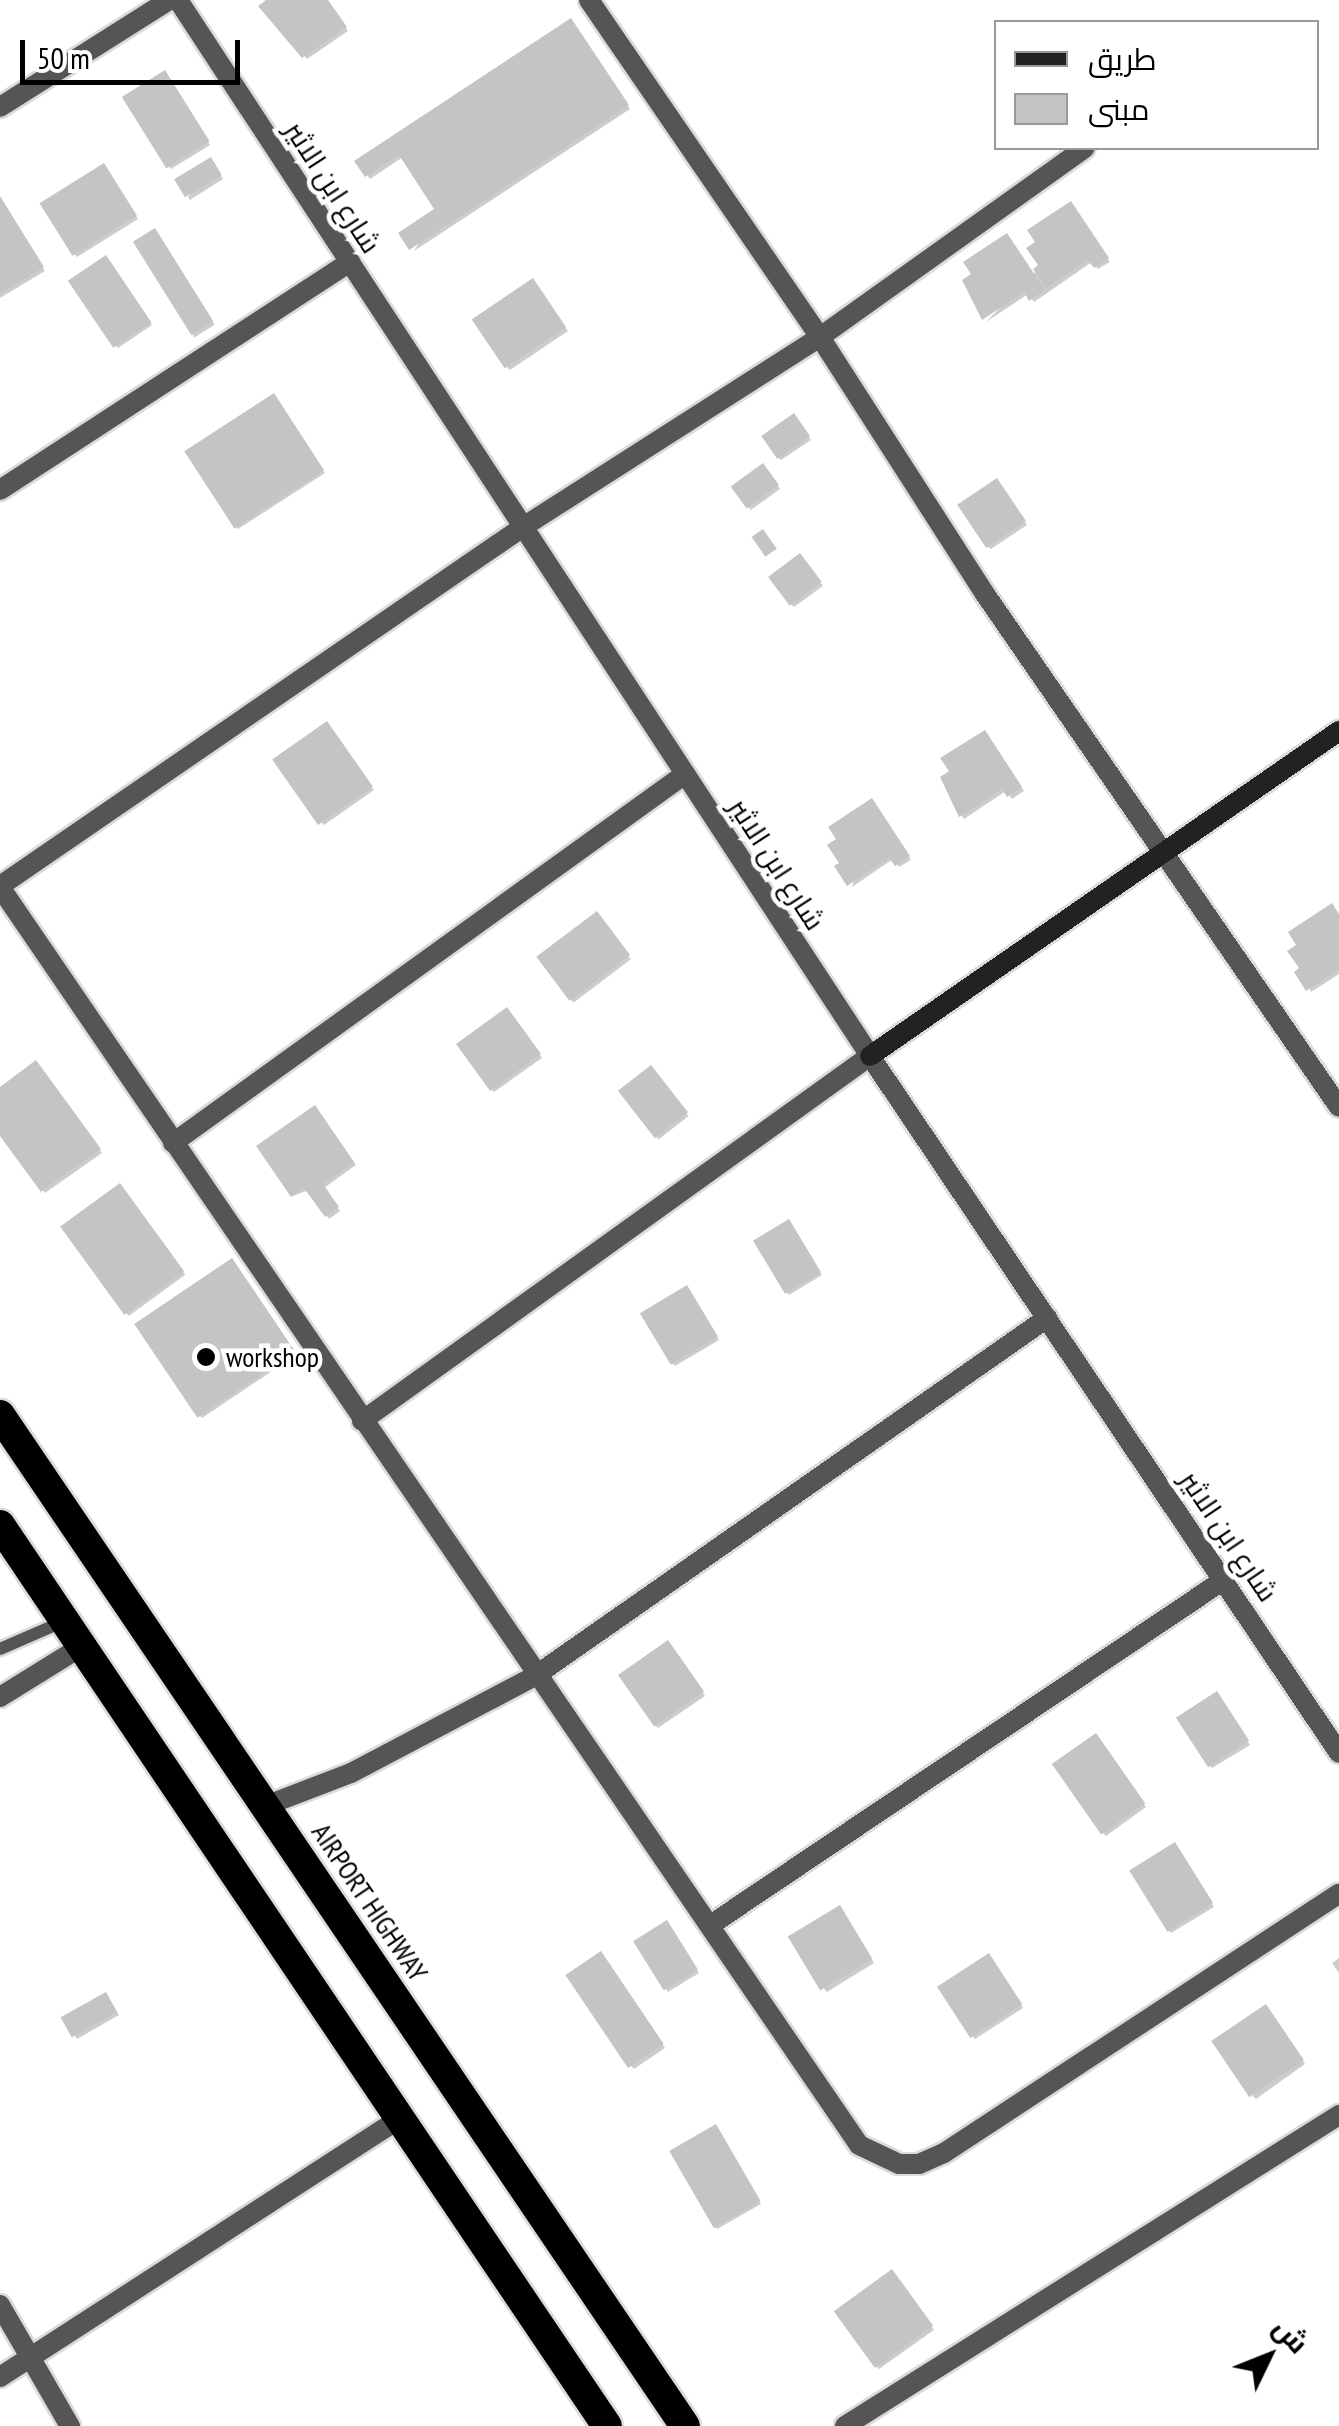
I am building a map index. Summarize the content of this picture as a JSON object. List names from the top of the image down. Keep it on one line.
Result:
{"streets":{"highway":["AIRPORT HIGHWAY"],"street":["شارع ابن الاثير"]},"places":["workshop"],"legend":["طريق","مبنى"],"scale_bar":"50 m","north":"top right"}
